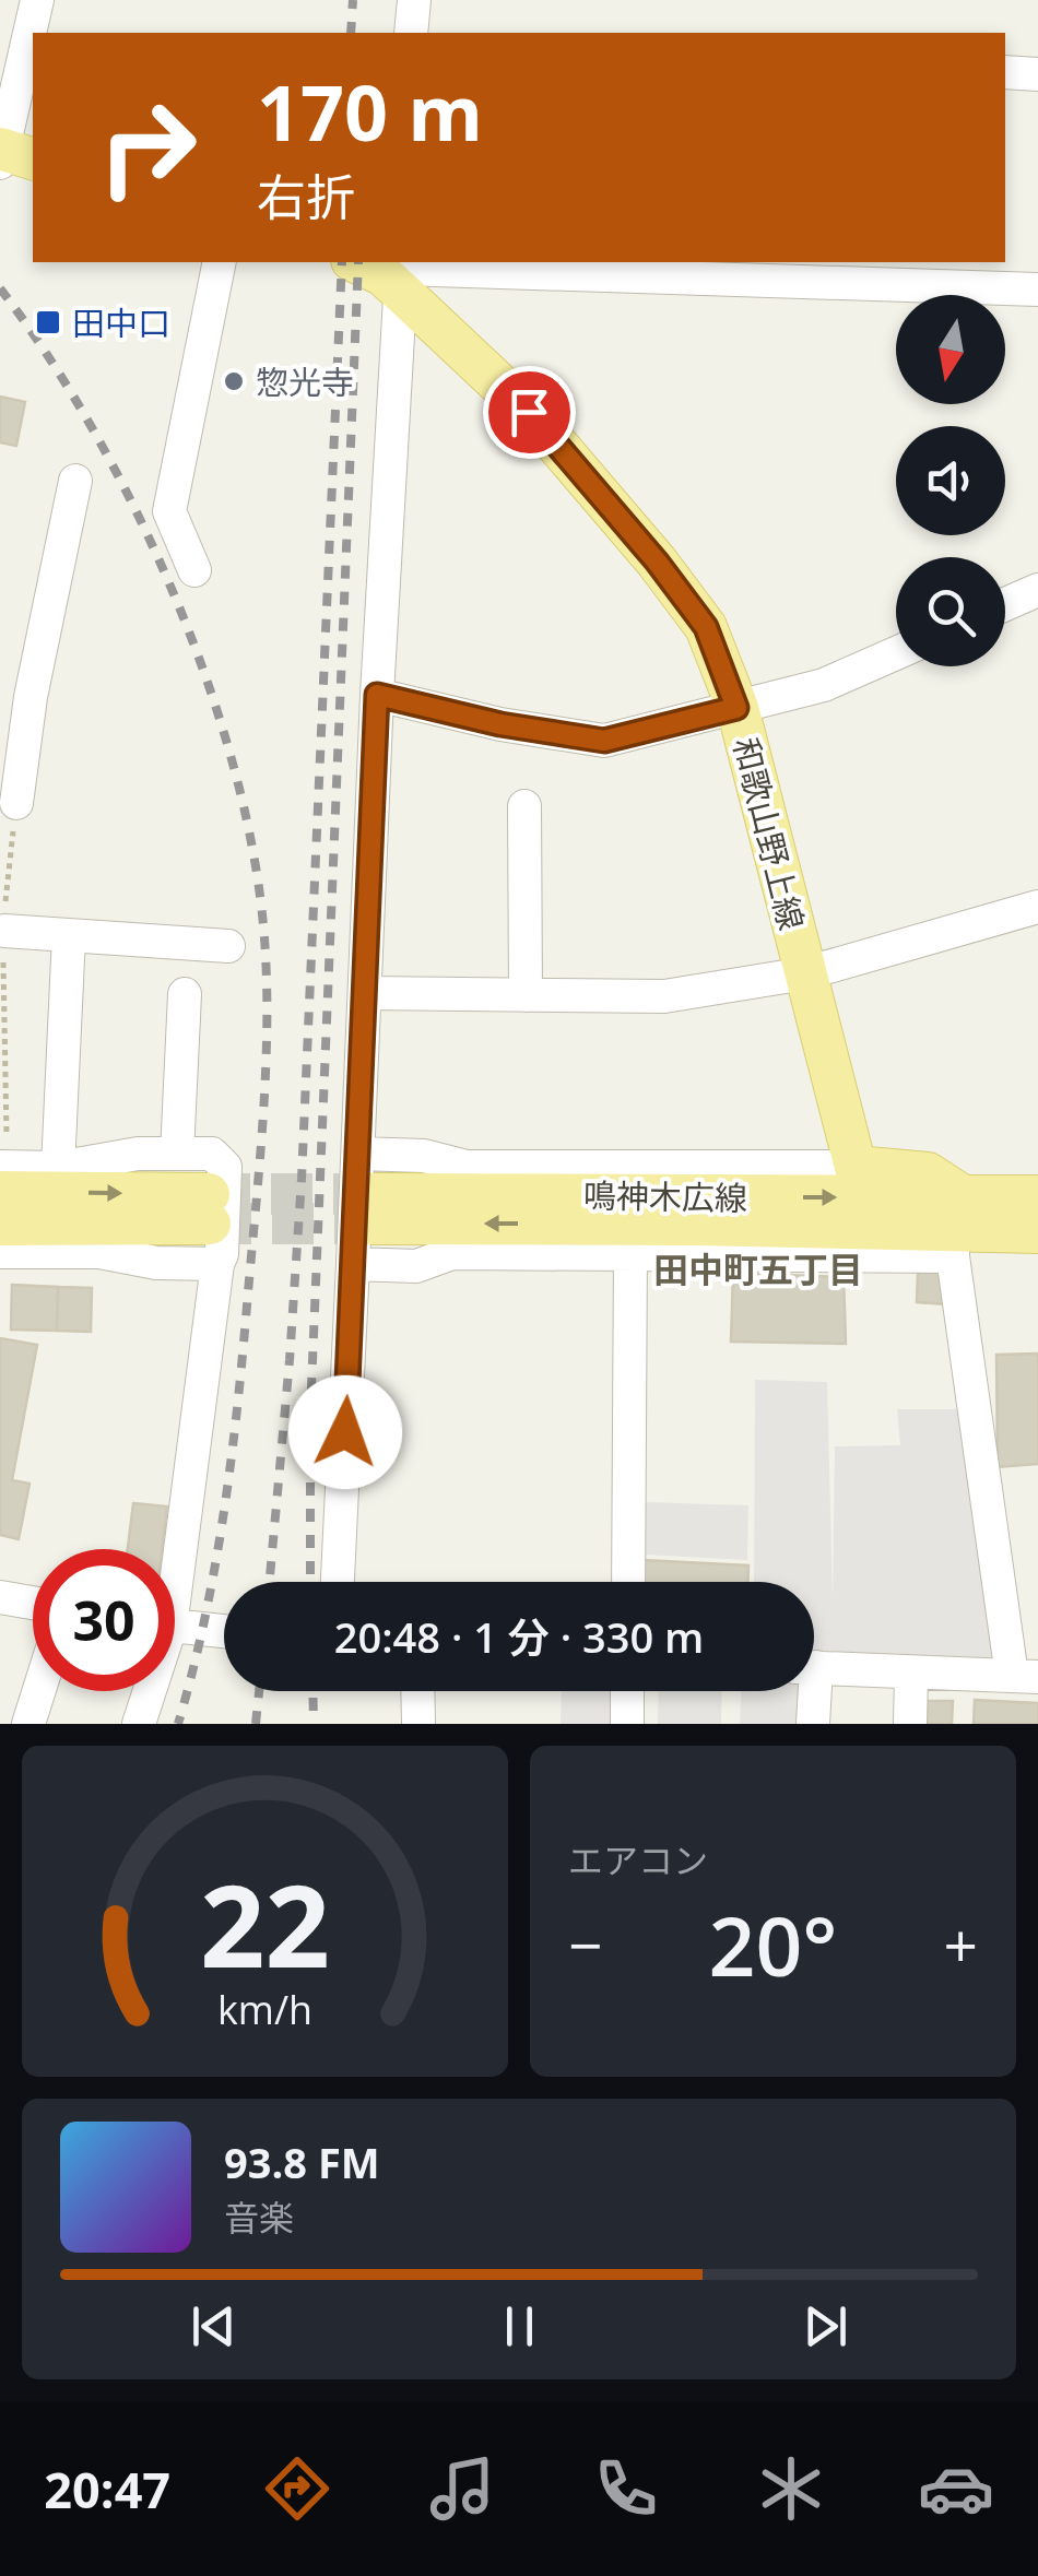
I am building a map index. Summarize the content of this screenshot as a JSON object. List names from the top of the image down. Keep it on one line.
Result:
{"streets":{"main road":["和歌山野上線","鳴神木広線"]},"districts":["田中町五丁目"],"places":{"transit":["田中口"],"other":["惣光寺"]},"north":"bottom","page":{"turn":["170 m","右折"],"limit":"30","trip":"20:48 · 1 分 · 330 m","tile":"エアコン","heat":["−","20°","+"],"song":["93.8 FM","音楽"],"tabs":"20:47","gauge":["22","km/h"]}}
